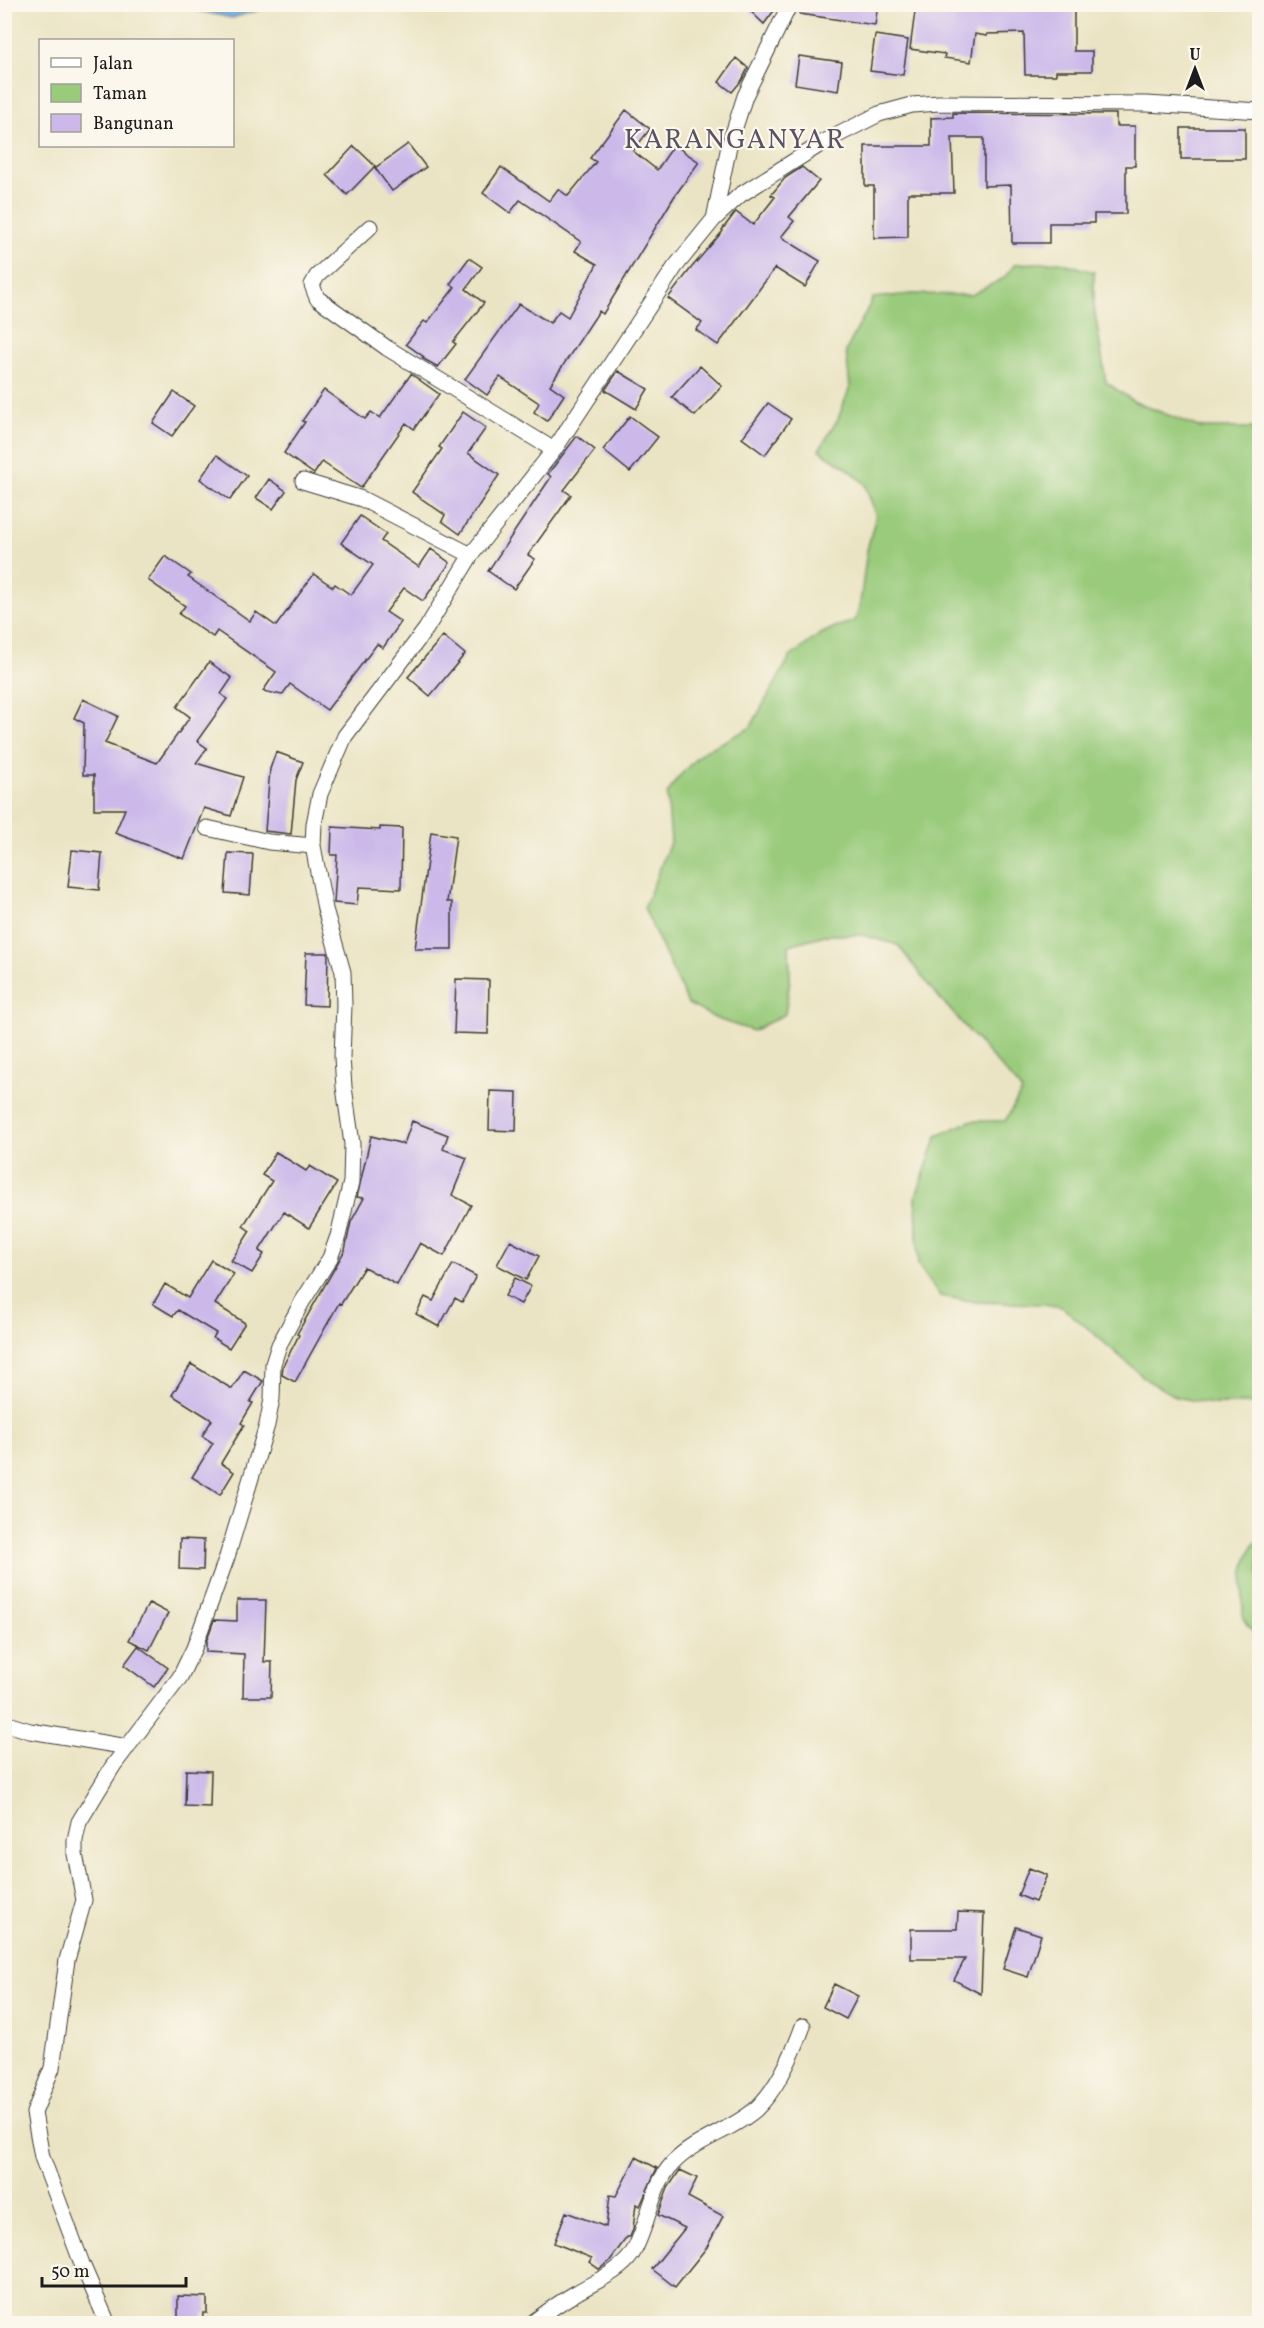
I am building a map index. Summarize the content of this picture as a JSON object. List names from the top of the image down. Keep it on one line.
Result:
{"districts":["KARANGANYAR"],"legend":["Jalan","Taman","Bangunan"],"scale_bar":"50 m","north":"top"}
